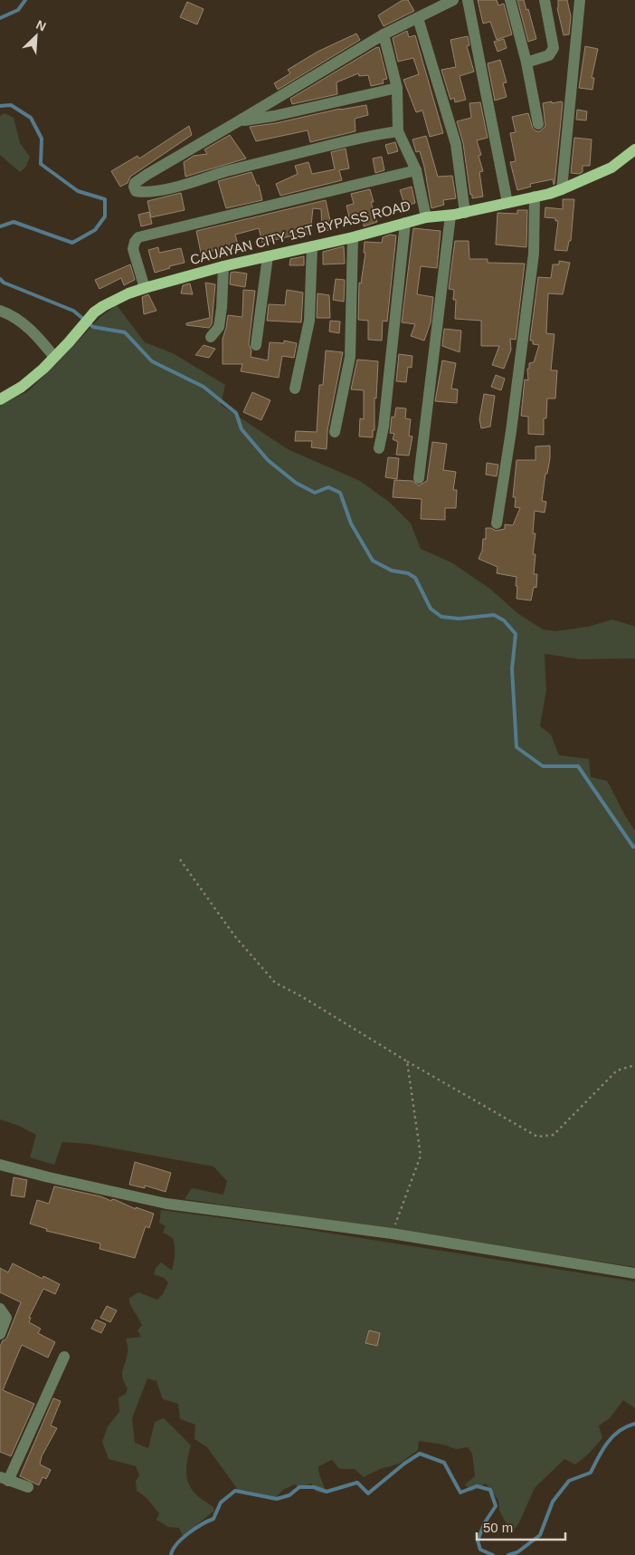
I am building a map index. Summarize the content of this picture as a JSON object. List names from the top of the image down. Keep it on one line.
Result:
{"streets":{"main road":["CAUAYAN CITY 1ST BYPASS ROAD"]},"scale_bar":"50 m","north":"top right"}
